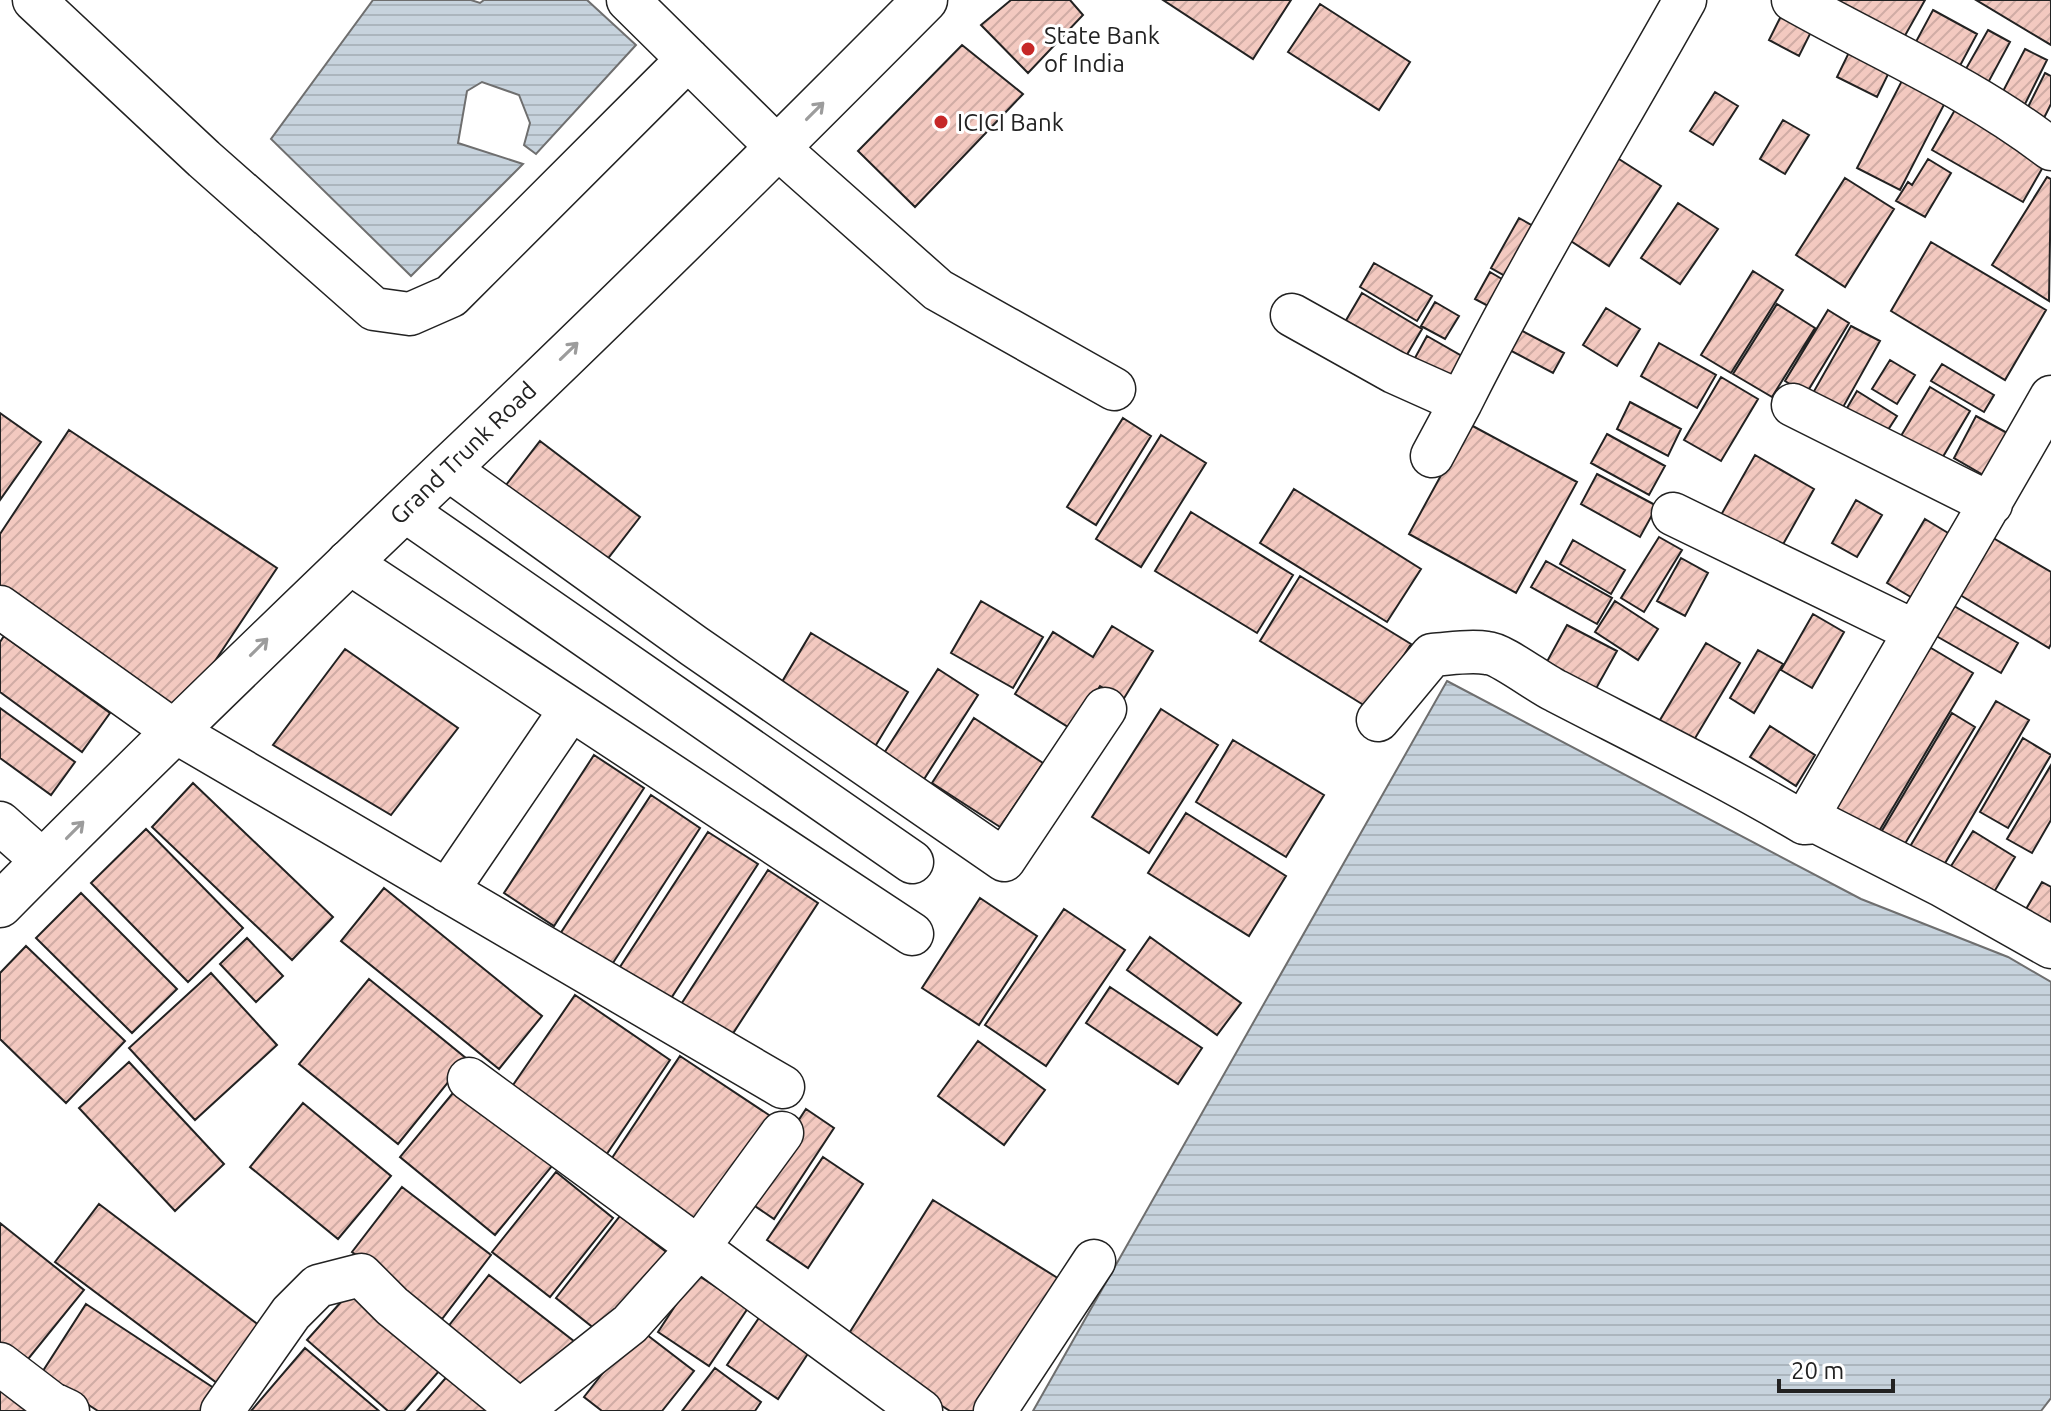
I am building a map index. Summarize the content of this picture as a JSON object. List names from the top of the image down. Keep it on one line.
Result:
{"streets":{"main road":["Grand Trunk Road"]},"one_way":["Grand Trunk Road"],"places":["State Bank of India","ICICI Bank"],"scale_bar":"20 m"}
